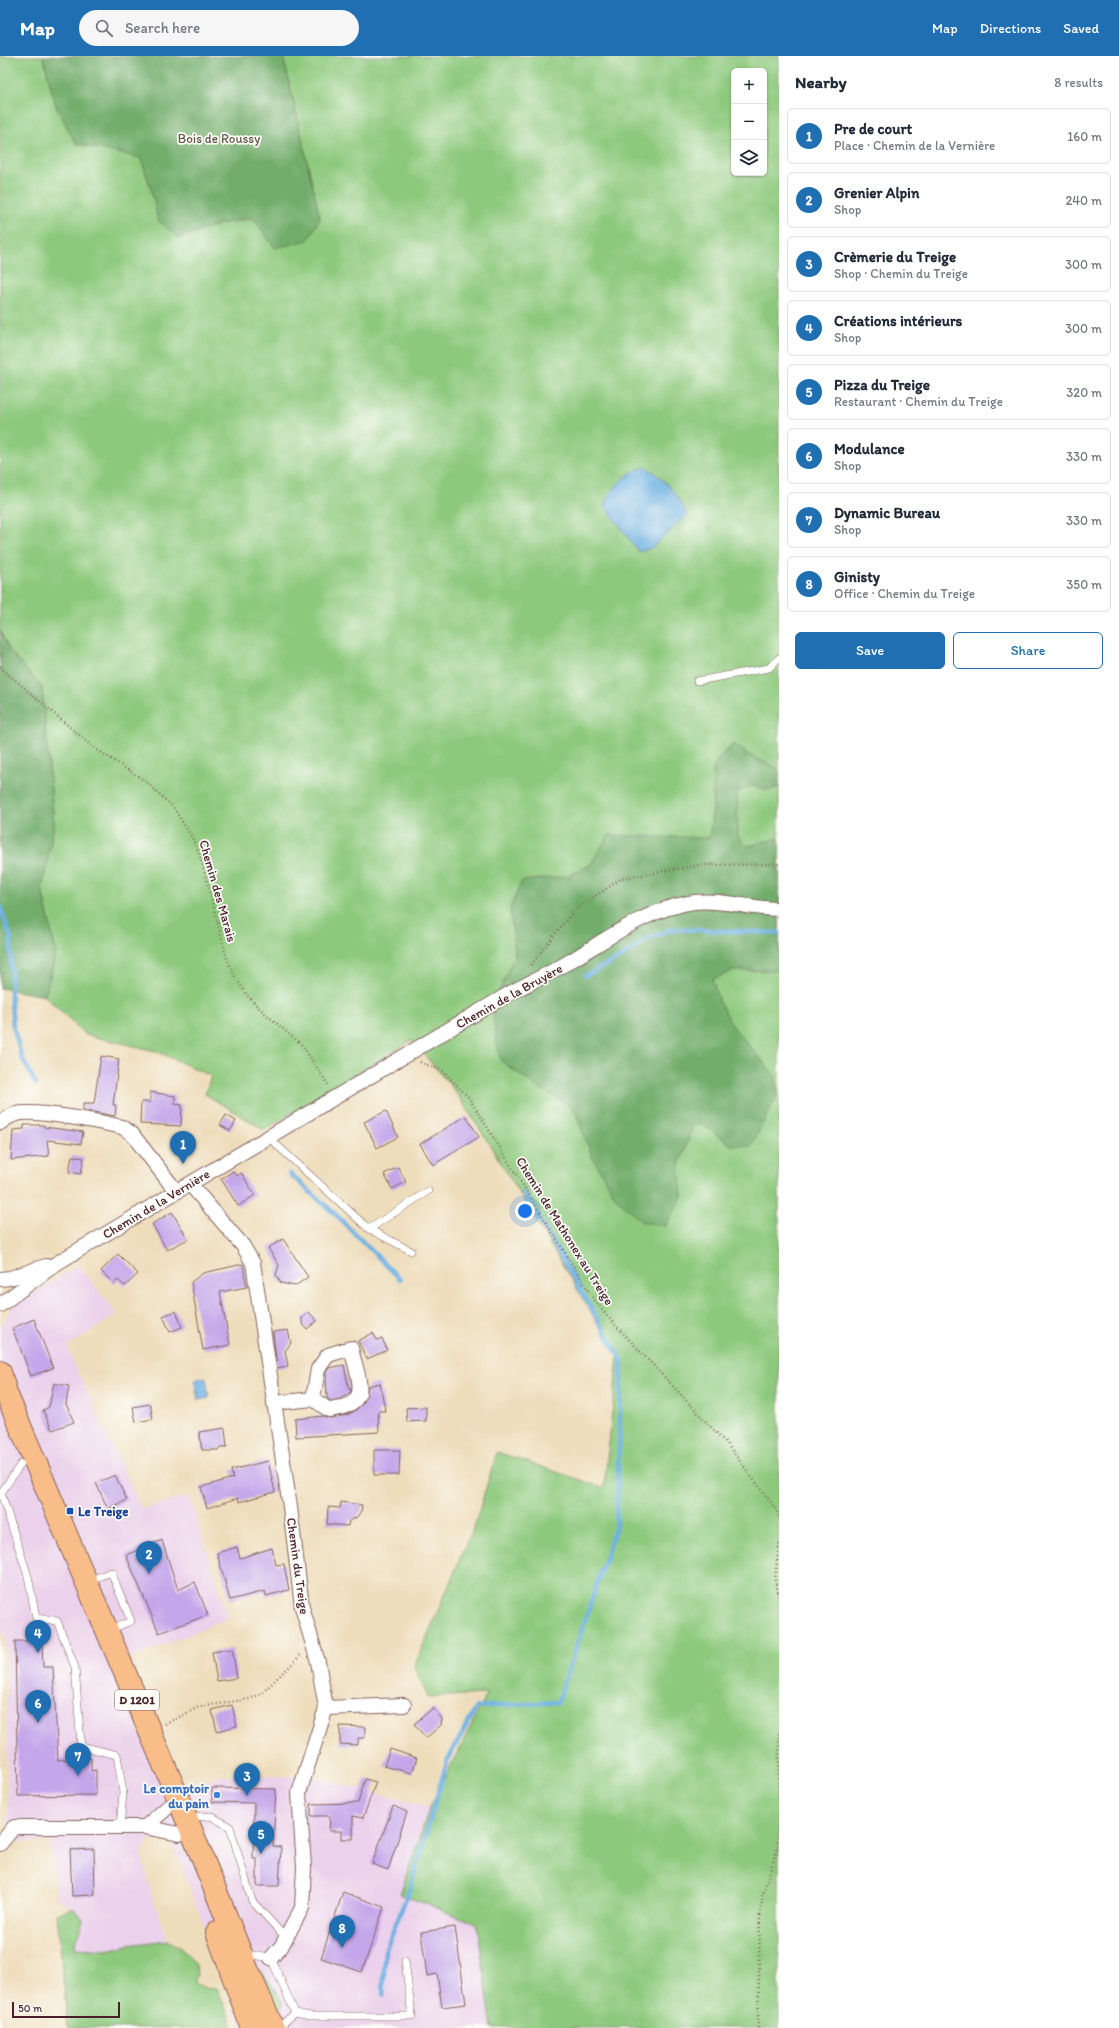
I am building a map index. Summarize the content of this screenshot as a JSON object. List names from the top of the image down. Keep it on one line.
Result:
{"streets":{"main road":["D 1201"],"street":["Chemin de la Bruyère","Chemin de la Vernière","Chemin du Treige"],"path":["Chemin des Marais","Chemin de Mathonex au Treige"]},"crossings":[["Chemin des Marais","Chemin de la Bruyère"],["Chemin de la Bruyère","Chemin de la Vernière"],["Chemin de la Bruyère","Chemin de Mathonex au Treige"],["Chemin de la Vernière","Chemin du Treige"]],"parks":["Bois de Roussy"],"places":{"transit":["Le Treige"],"other":["Le comptoir du pain"]},"scale_bar":"50 m","page":{"header":"Map","search":"Search here","nav":["Map","Directions","Saved"],"heading":["Nearby","8 results"],"map_buttons":["+","−"],"list":[{"mark":"1","name":"Pre de court","note":"Place · Chemin de la Vernière","value":"160 m"},{"mark":"2","name":"Grenier Alpin","note":"Shop","value":"240 m"},{"mark":"3","name":"Crèmerie du Treige","note":"Shop · Chemin du Treige","value":"300 m"},{"mark":"4","name":"Créations intérieurs","note":"Shop","value":"300 m"},{"mark":"5","name":"Pizza du Treige","note":"Restaurant · Chemin du Treige","value":"320 m"},{"mark":"6","name":"Modulance","note":"Shop","value":"330 m"},{"mark":"7","name":"Dynamic Bureau","note":"Shop","value":"330 m"},{"mark":"8","name":"Ginisty","note":"Office · Chemin du Treige","value":"350 m"}],"buttons":["Save","Share"],"pins":["1","2","4","6","7","3","5","8"],"scale":"50 m"}}
